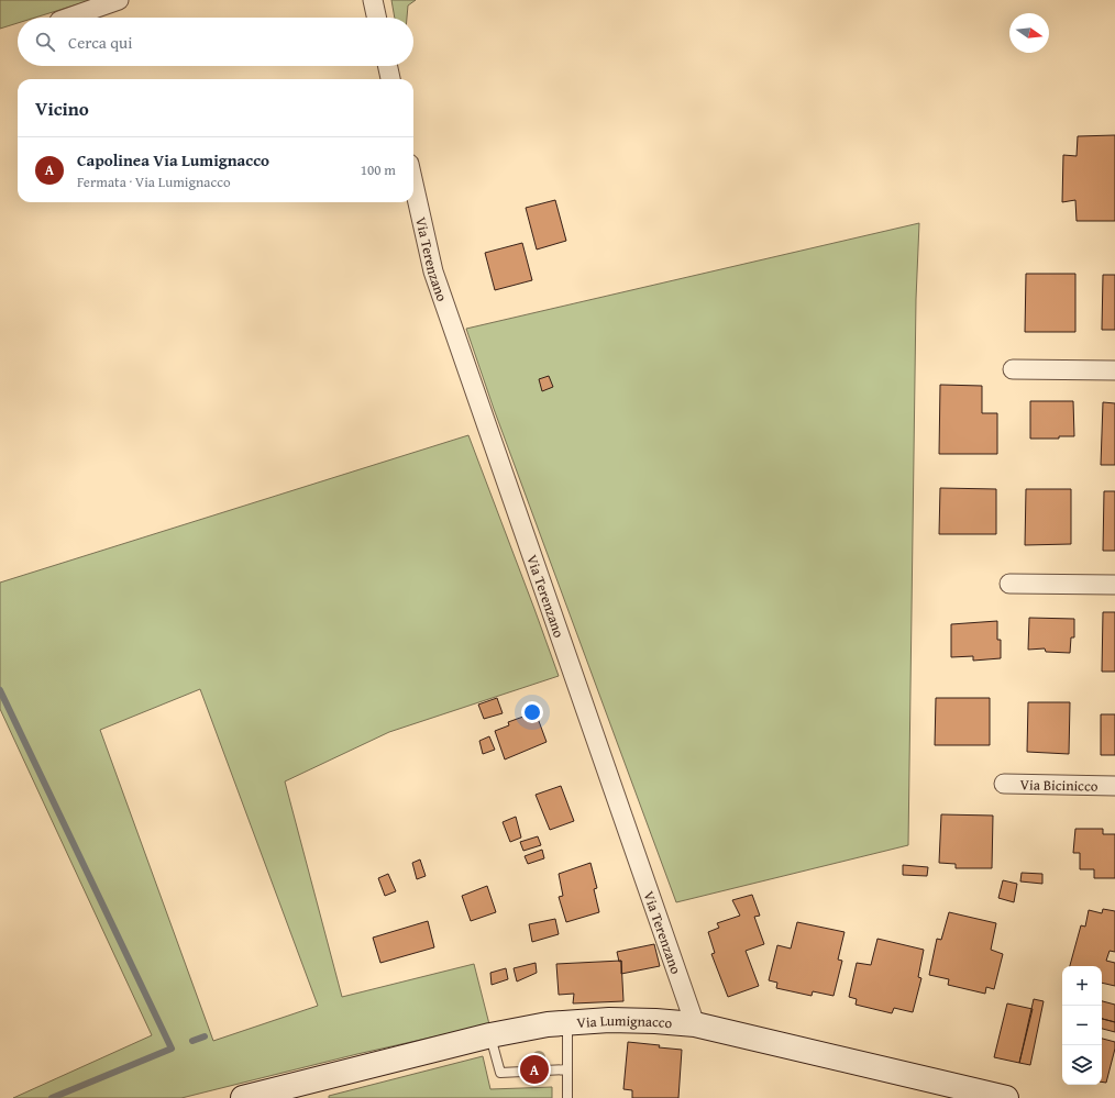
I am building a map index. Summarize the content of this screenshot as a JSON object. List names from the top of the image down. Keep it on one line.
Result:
{"streets":{"main road":["Via Lumignacco"],"street":["Via Terenzano","Via Bicinicco"]},"crossings":[["Via Terenzano","Via Lumignacco"]],"north":"right","page":{"search":"Cerca qui","heading":"Vicino","list":[{"mark":"A","name":"Capolinea Via Lumignacco","note":"Fermata · Via Lumignacco","value":"100 m"}],"map_buttons":["+","−"],"pins":"A"}}
